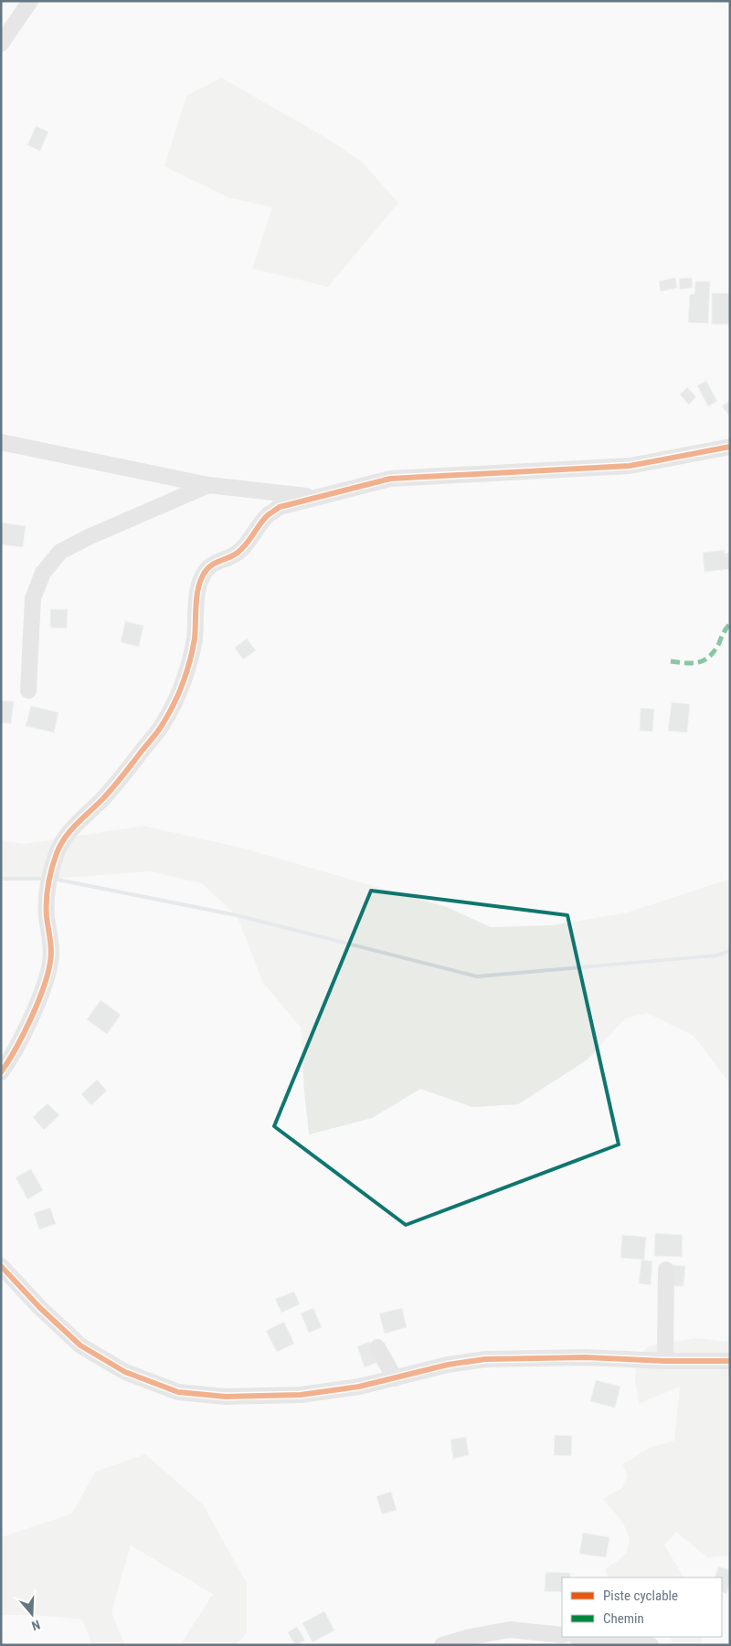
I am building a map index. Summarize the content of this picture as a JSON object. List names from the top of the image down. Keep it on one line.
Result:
{"legend":["Piste cyclable","Chemin"],"north":"bottom"}
